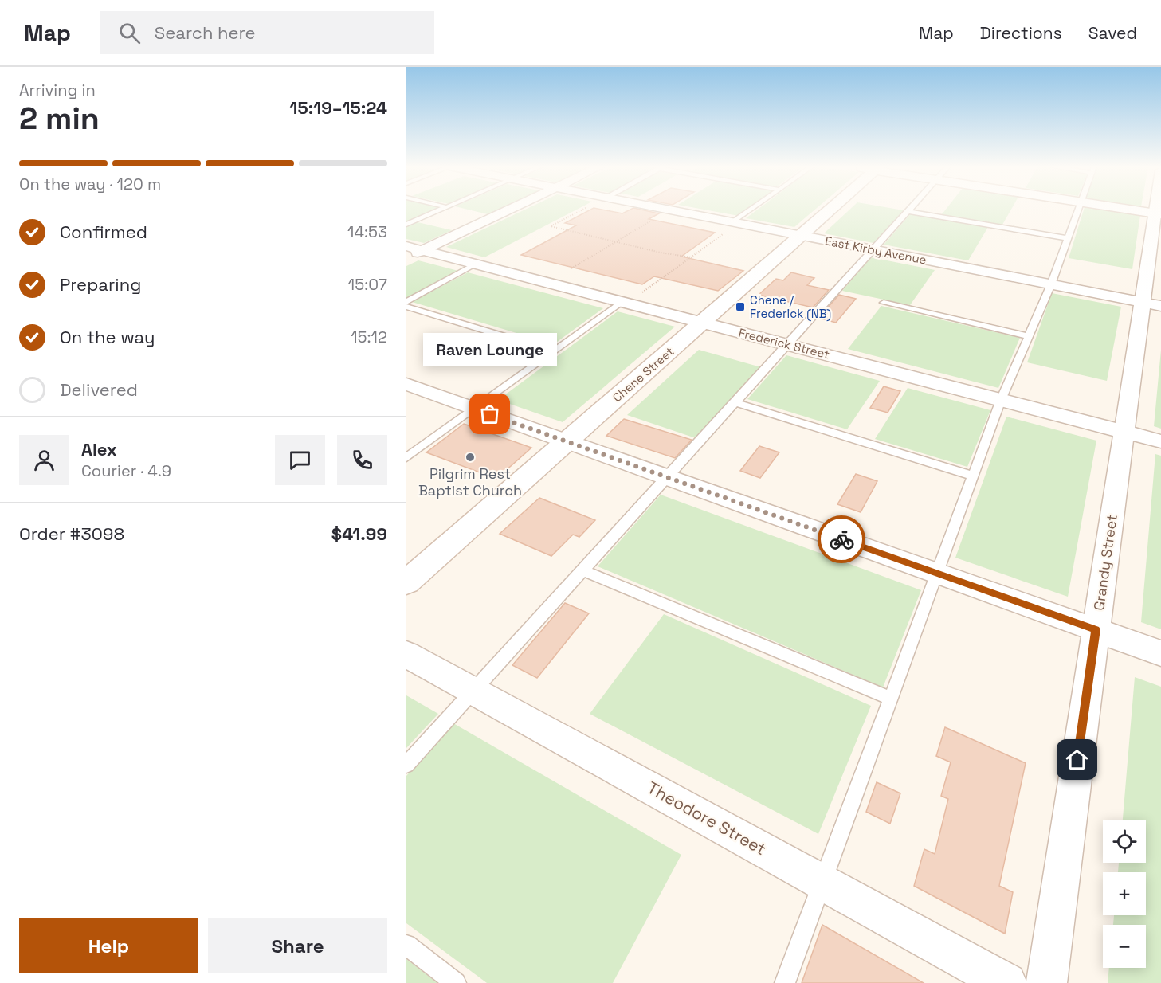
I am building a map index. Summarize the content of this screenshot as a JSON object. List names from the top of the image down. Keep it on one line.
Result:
{"streets":{"street":["East Kirby Avenue","Frederick Street","Chene Street","Grandy Street","Theodore Street"]},"crossings":[["East Kirby Avenue","Chene Street"],["East Kirby Avenue","Grandy Street"],["Frederick Street","Chene Street"],["Frederick Street","Grandy Street"]],"places":{"transit":["Chene / Frederick (NB)"],"other":["Raven Lounge","Pilgrim Rest Baptist Church"]},"page":{"header":"Map","search":"Search here","nav":["Map","Directions","Saved"],"heading":["2 min","Arriving in","15:19–15:24"],"panel":["Alex","Courier · 4.9","Order #3098","$41.99"],"bar":"On the way · 120 m","list":[["Confirmed","14:53"],["Preparing","15:07"],["On the way","15:12"],"Delivered"],"bubble":"Raven Lounge","map_buttons":["+","−"],"buttons":["Help","Share"]}}
